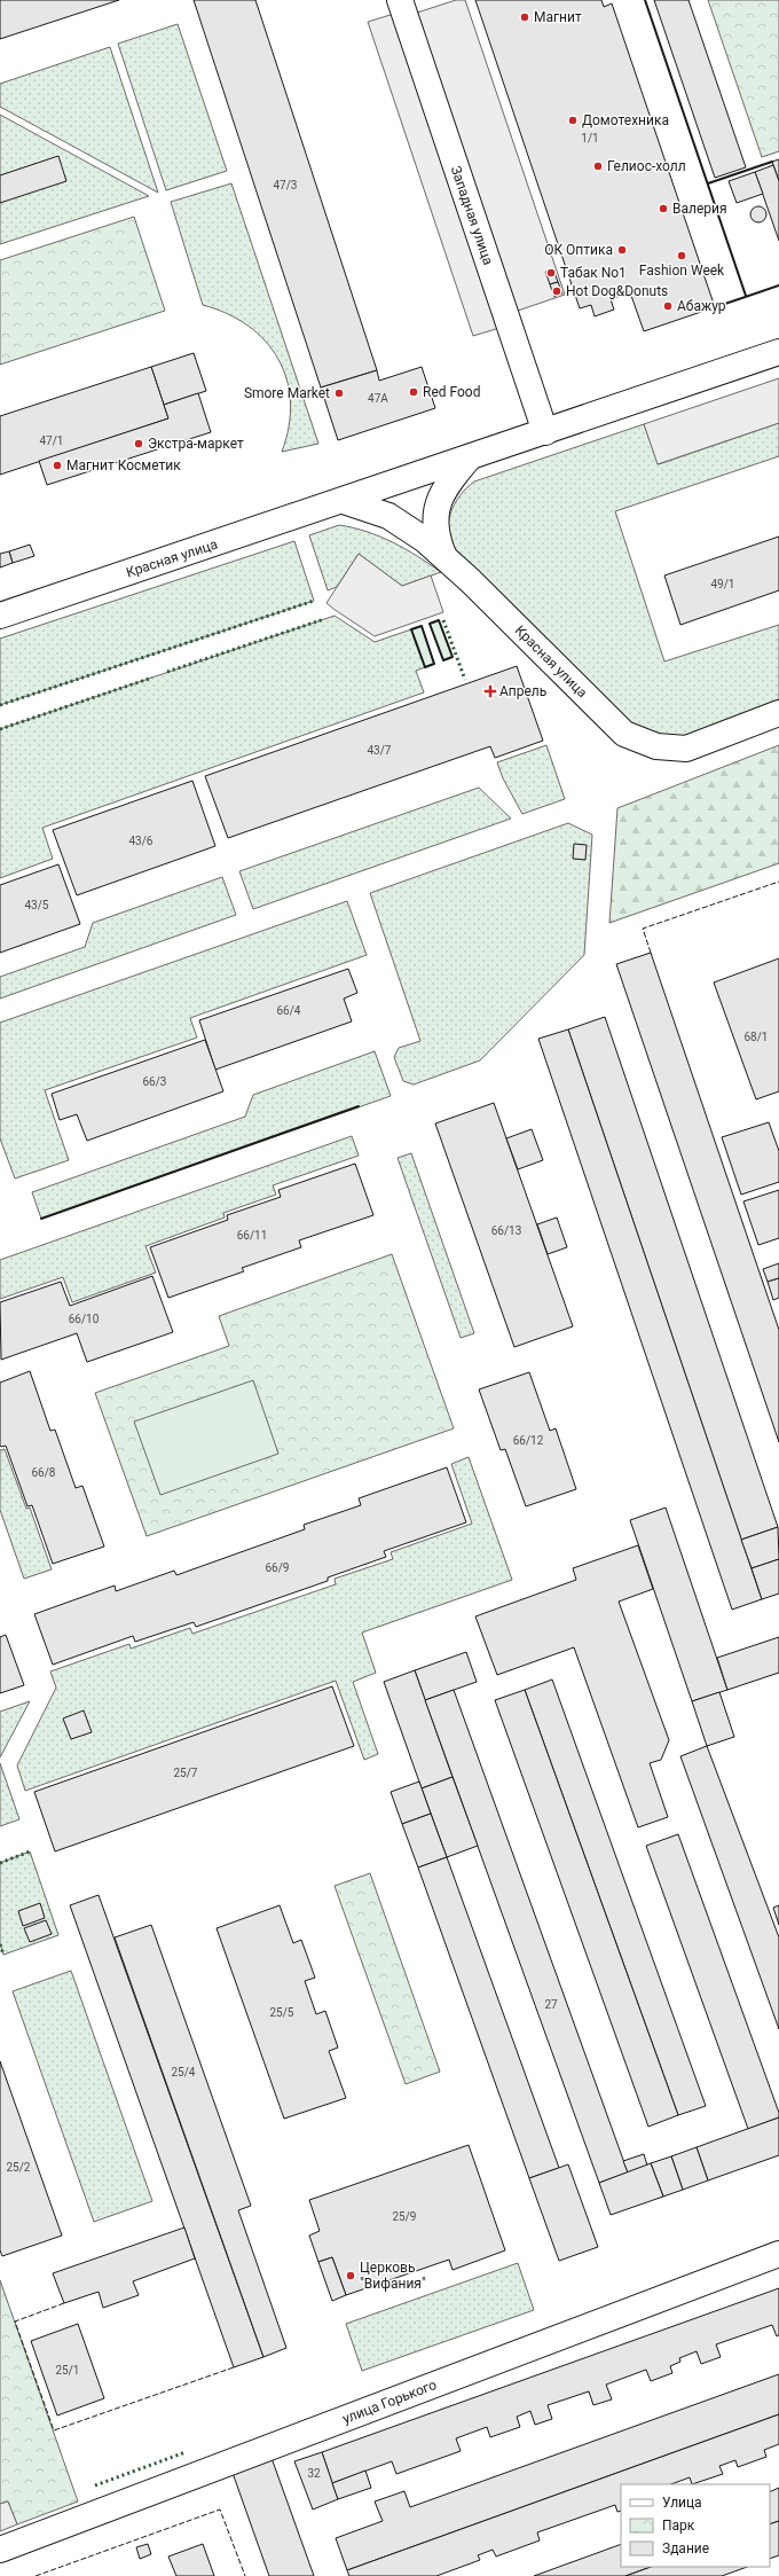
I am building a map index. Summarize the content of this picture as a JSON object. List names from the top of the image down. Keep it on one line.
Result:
{"streets":{"street":["Западная улица","Красная улица","улица Горького"]},"crossings":[["Западная улица","Красная улица"]],"places":{"other":["Магнит","Домотехника","Гелиос-холл","Валерия","ОК Оптика","Fashion Week","Табак No1","Hot Dog&Donuts","Абажур","Red Food","Smore Market","Экстра-маркет","Магнит Косметик","Церковь \"Вифания\""],"health":["Апрель"]},"house_numbers":["1/1","47/3","47А","47/1","49/1","43/7","43/6","43/5","66/4","68/1","66/3","66/13","66/11","66/10","66/12","66/8","66/9","25/7","27","25/5","25/4","25/2","25/9","25/1","32"],"legend":["Улица","Парк","Здание"]}
